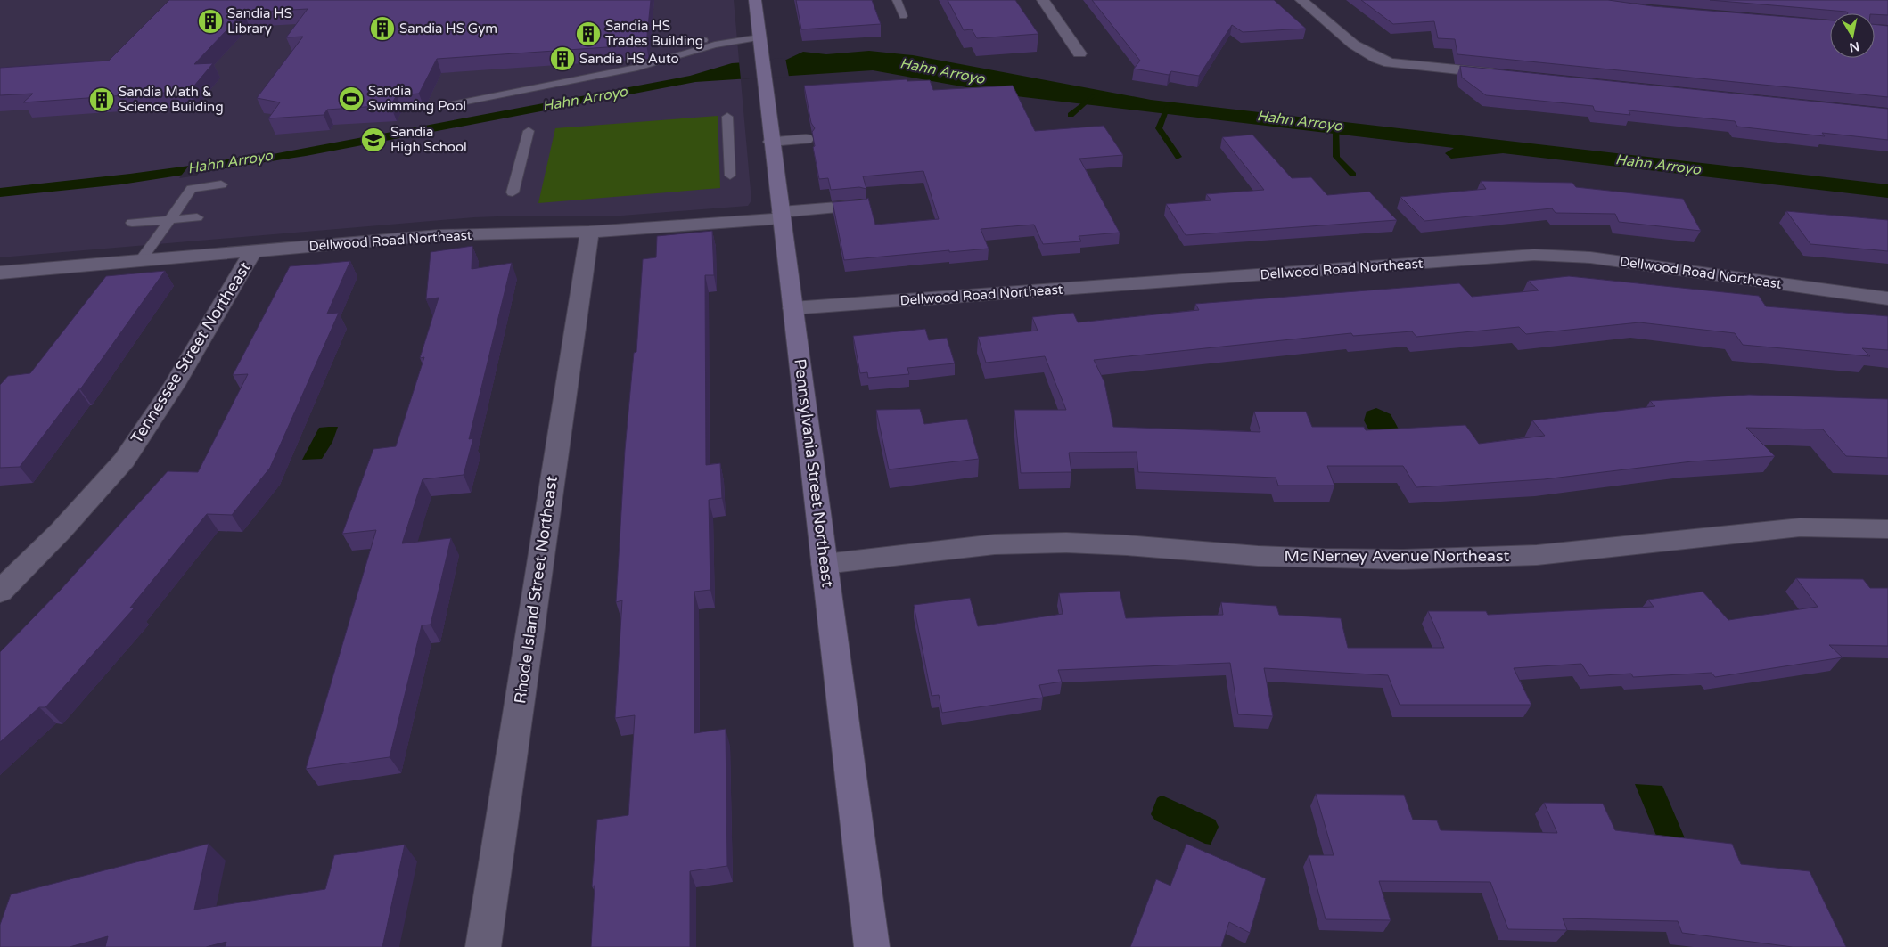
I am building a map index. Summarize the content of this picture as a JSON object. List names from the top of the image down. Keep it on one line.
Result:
{"streets":{"street":["Dellwood Road Northeast","Tennessee Street Northeast","Pennsylvania Street Northeast","Mc Nerney Avenue Northeast","Rhode Island Street Northeast"]},"crossings":[["Dellwood Road Northeast","Tennessee Street Northeast"],["Dellwood Road Northeast","Pennsylvania Street Northeast"],["Dellwood Road Northeast","Rhode Island Street Northeast"],["Pennsylvania Street Northeast","Mc Nerney Avenue Northeast"]],"water":["Hahn Arroyo"],"places":{"building":["Sandia HS Library","Sandia HS Gym","Sandia HS Trades Building","Sandia HS Auto","Sandia Math & Science Building"],"sports":["Sandia Swimming Pool"],"school or university":["Sandia High School"]},"north":"bottom"}
